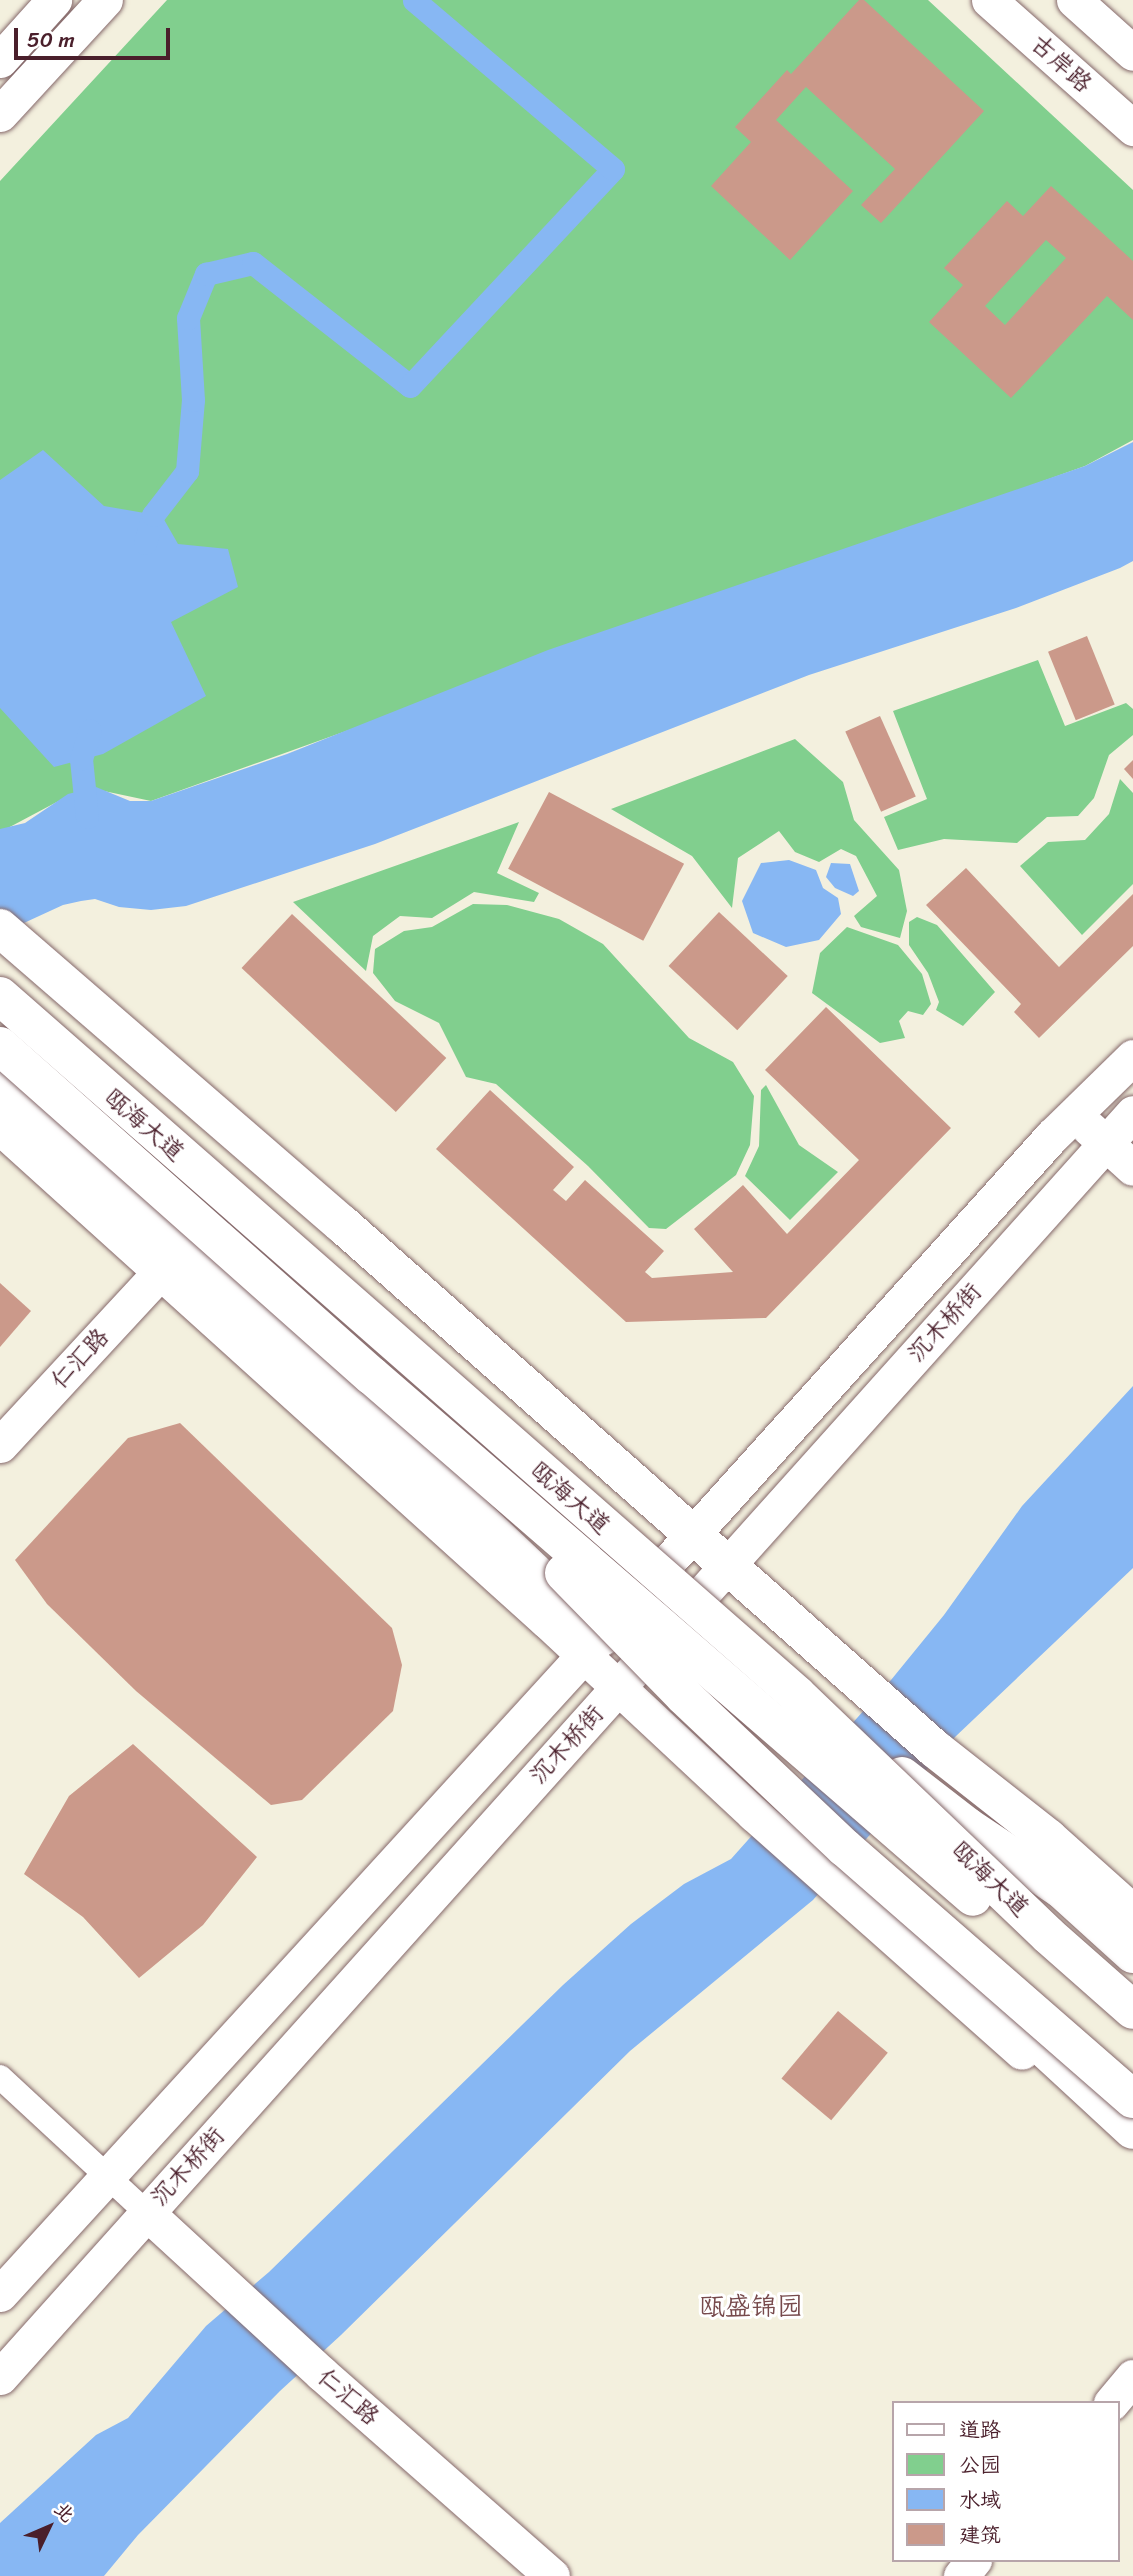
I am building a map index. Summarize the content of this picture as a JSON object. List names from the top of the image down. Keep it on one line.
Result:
{"streets":{"main road":["瓯海大道"],"street":["古岸路","沉木桥街","仁汇路"]},"crossings":[["沉木桥街","仁汇路"]],"districts":["瓯盛锦园"],"legend":["道路","公园","水域","建筑"],"scale_bar":"50 m","north":"top right"}
